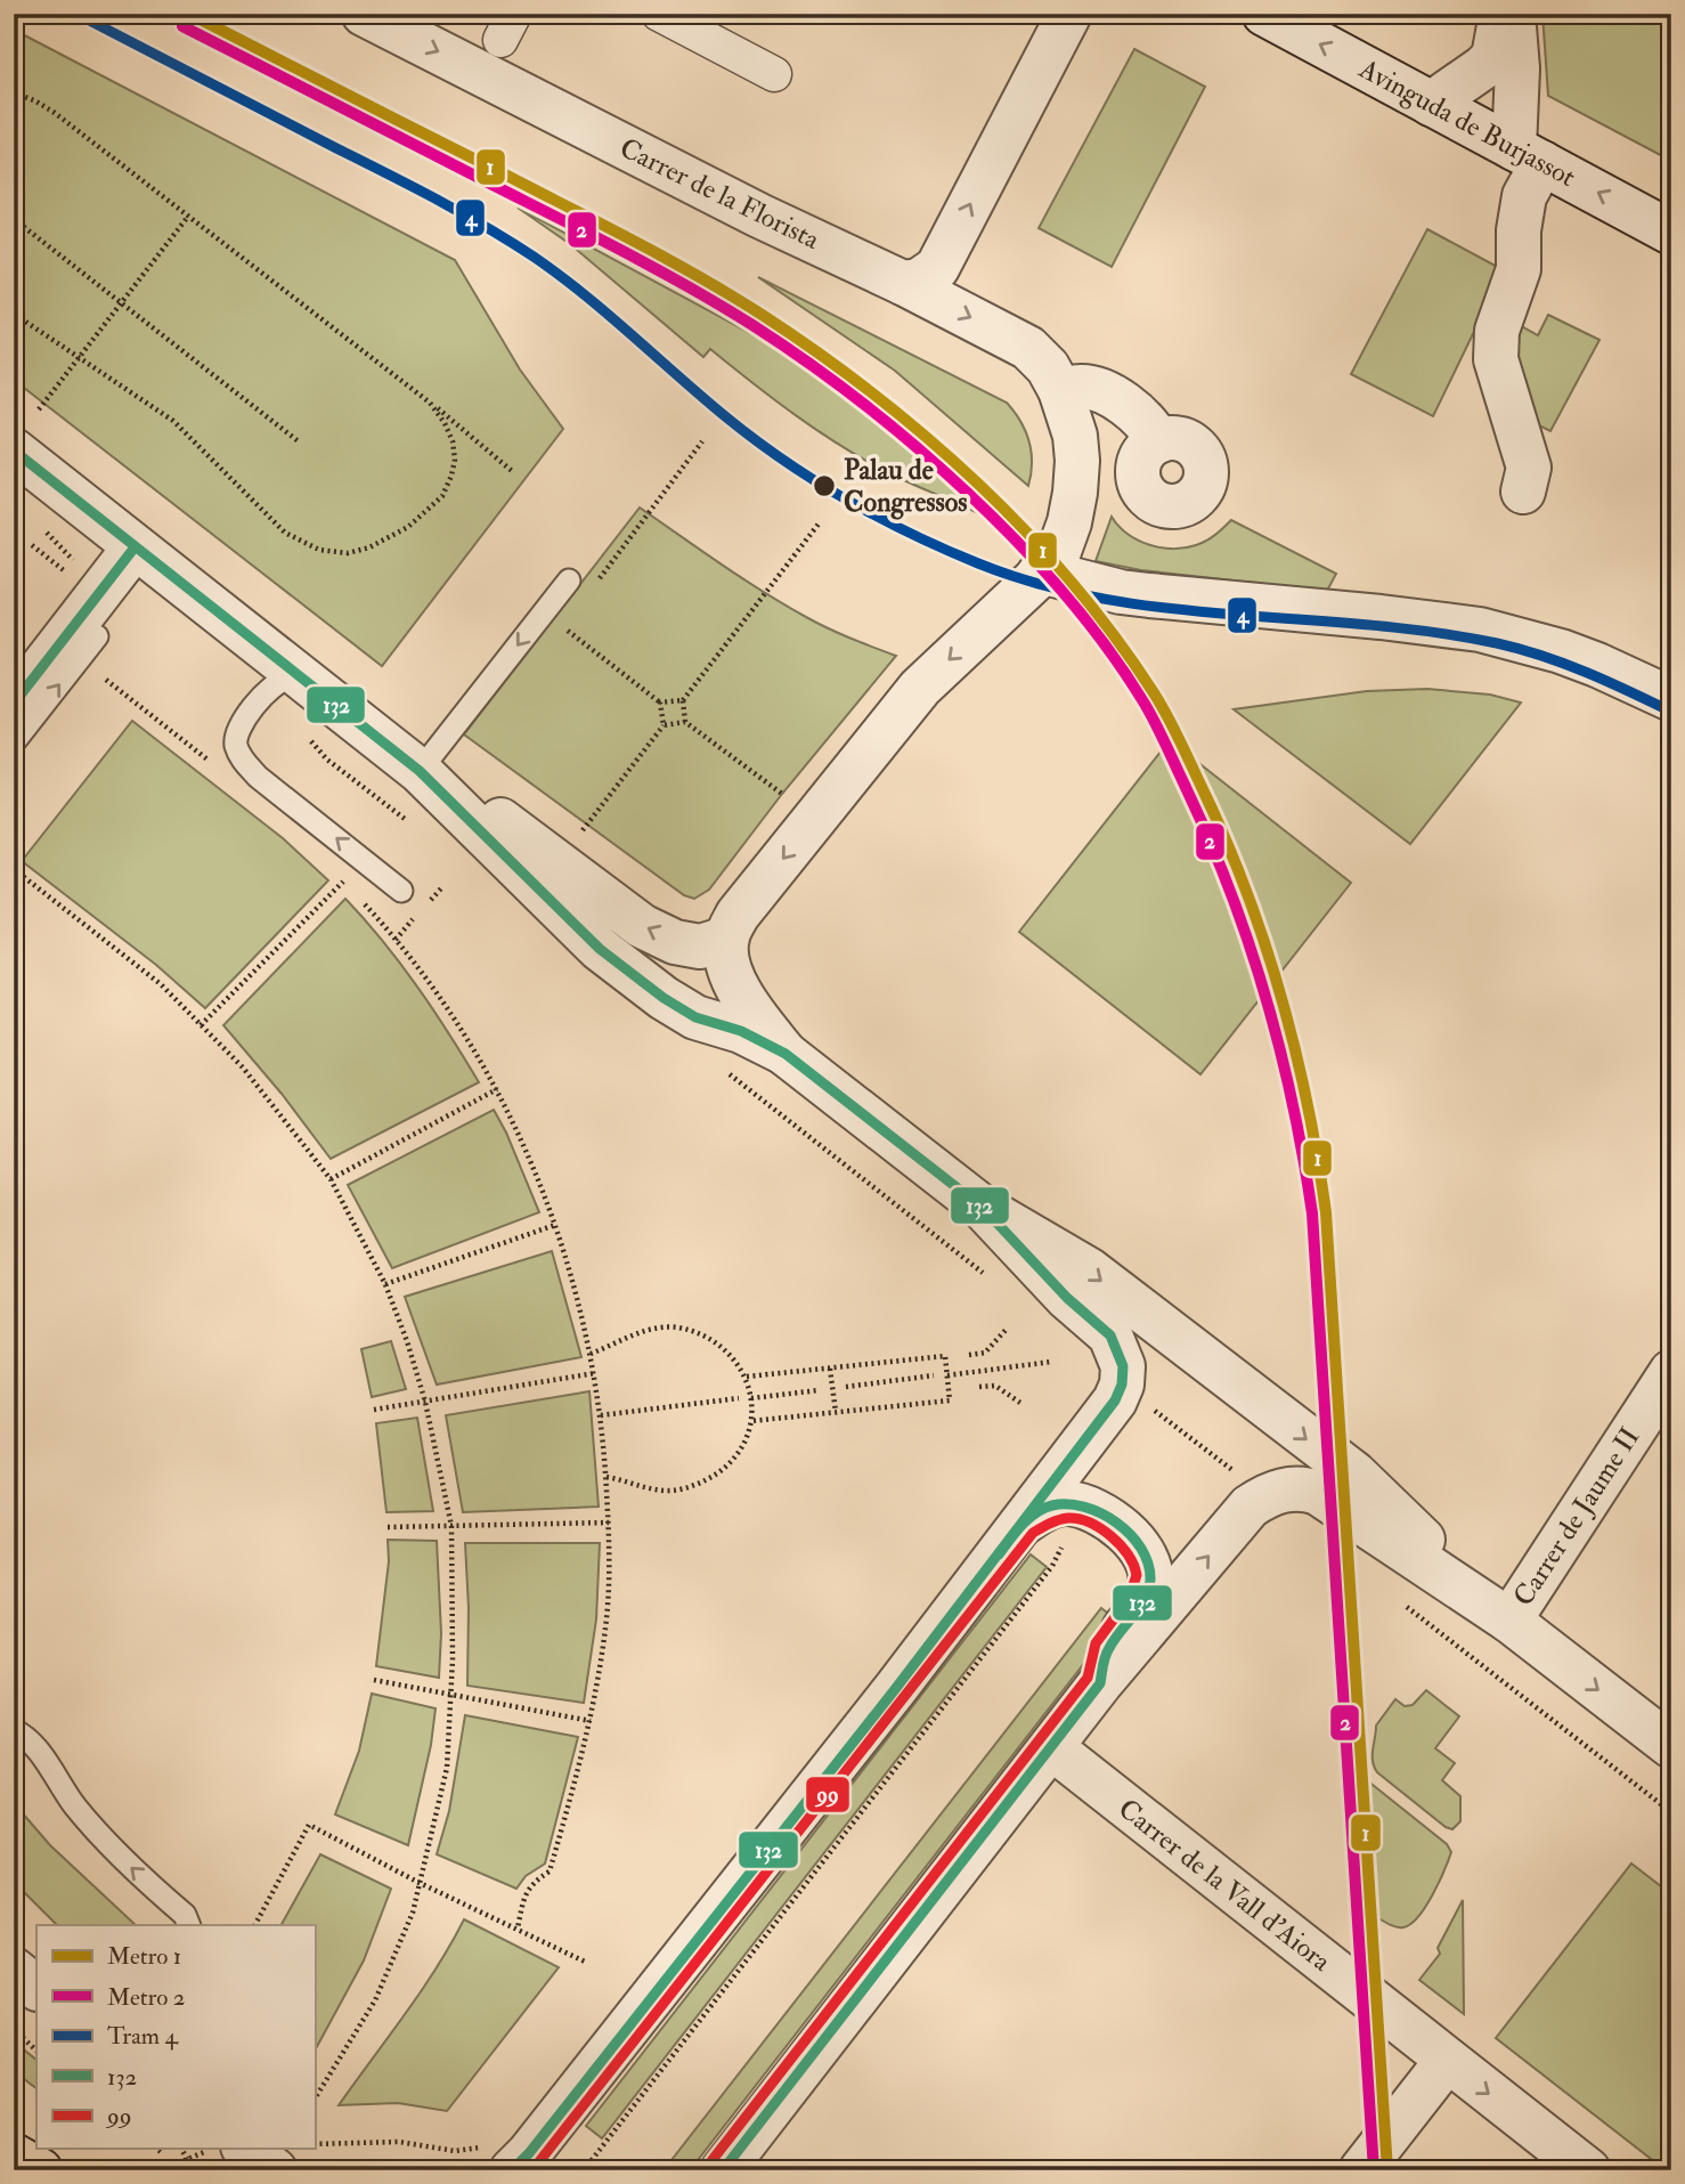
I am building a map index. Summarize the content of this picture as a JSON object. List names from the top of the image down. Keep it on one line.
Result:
{"streets":{"street":["Avinguda de Burjassot","Carrer de la Florista","Carrer de Jaume II","Carrer de la Vall d'Aiora"]},"one_way":["Avinguda de Burjassot"],"places":["Palau de Congressos"],"lines":["metro line 1","tram line 4","metro line 2","transit line 132","transit line 99"],"legend":["Metro 1","Metro 2","Tram 4","132","99"]}
